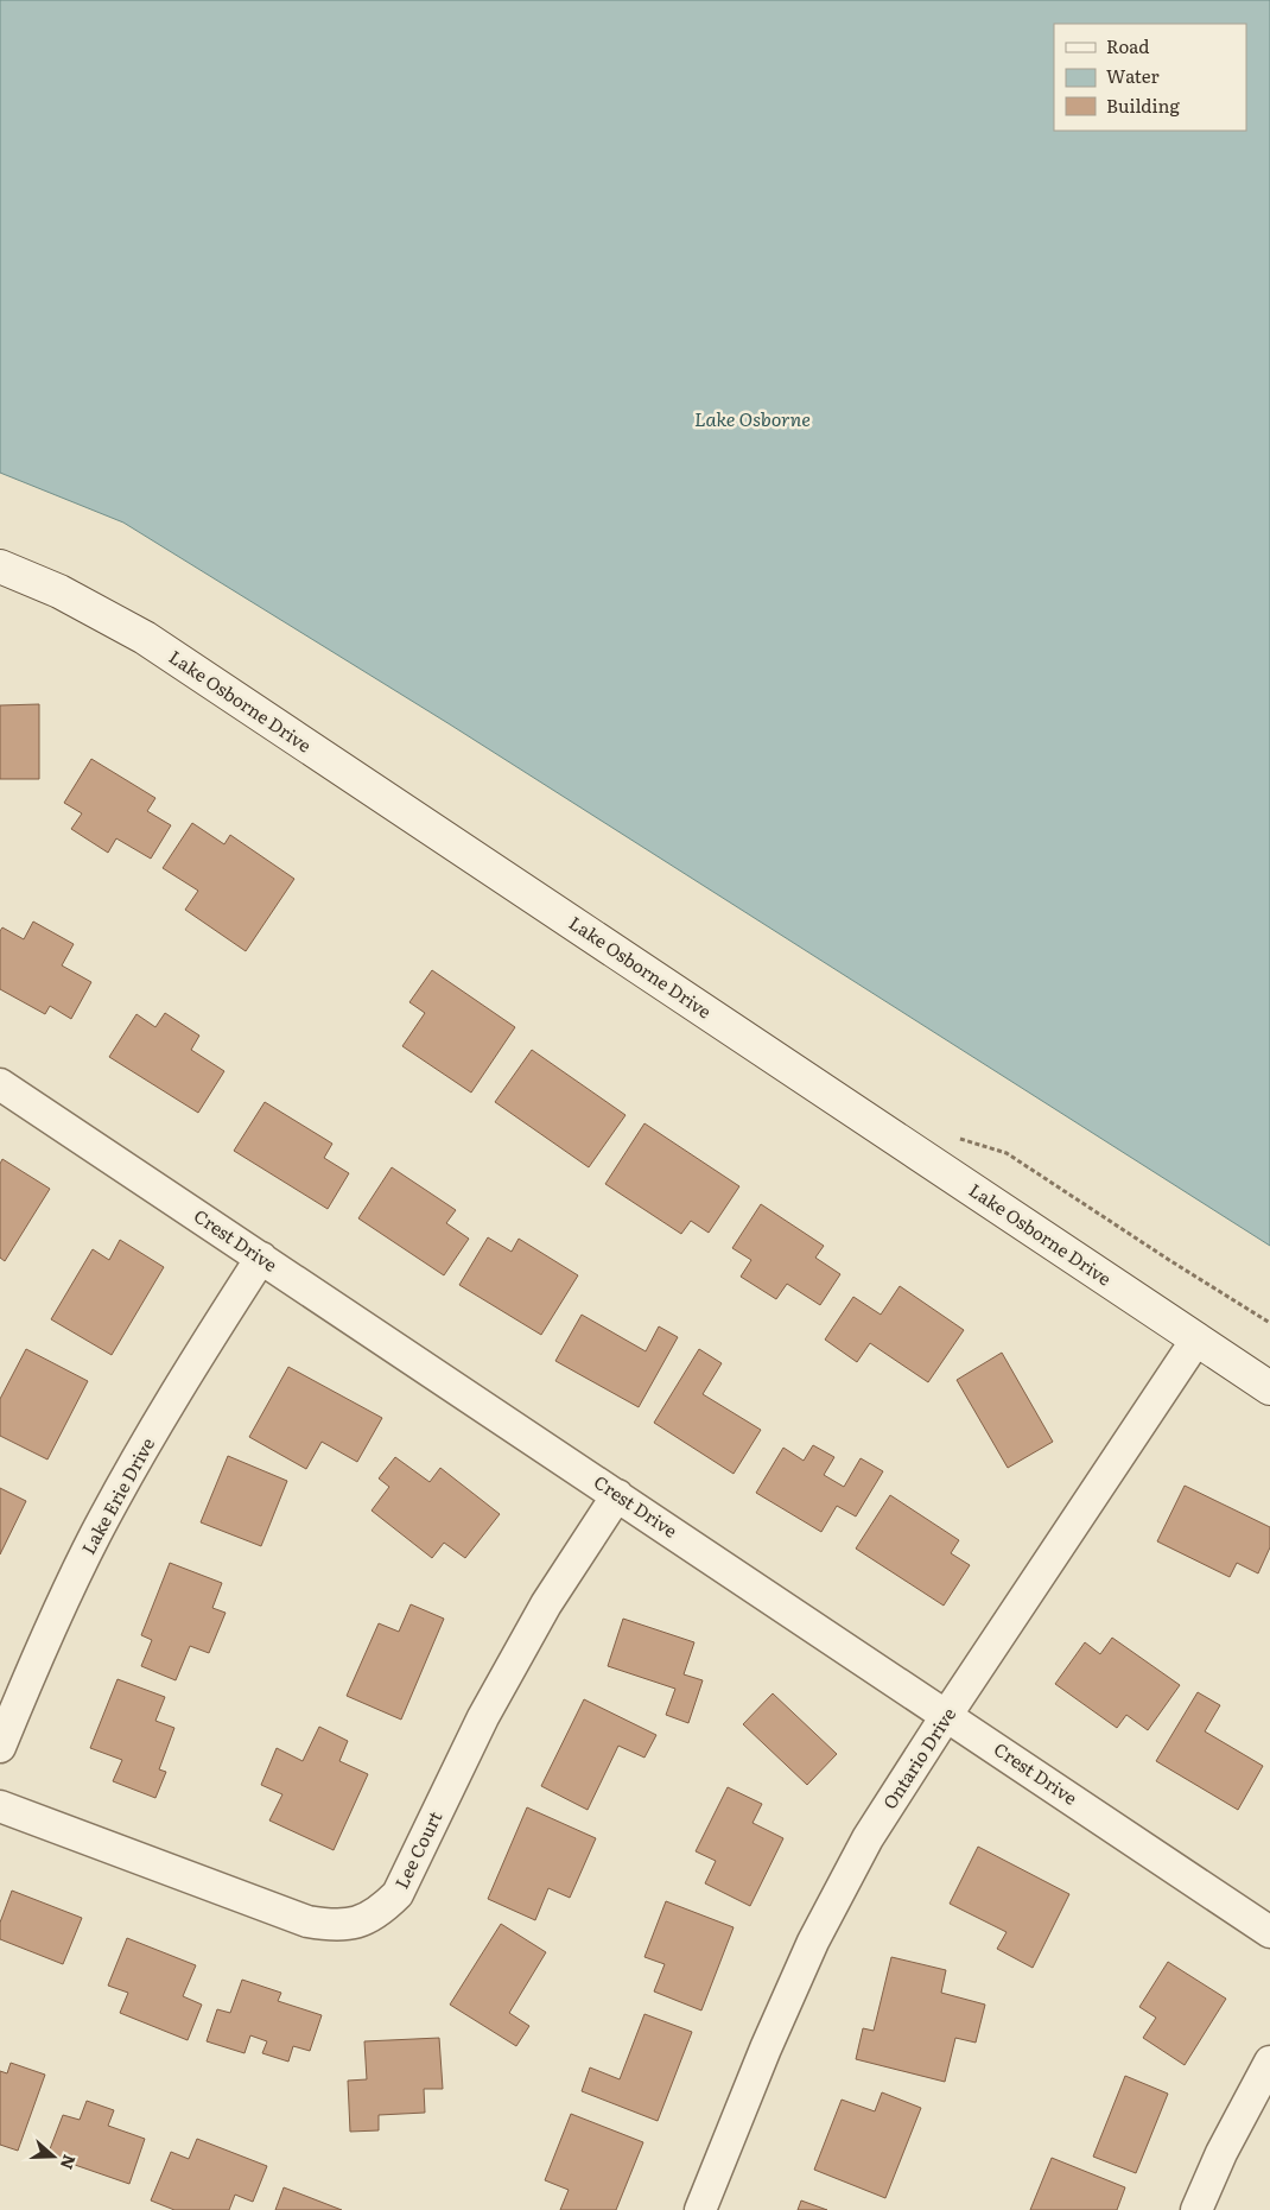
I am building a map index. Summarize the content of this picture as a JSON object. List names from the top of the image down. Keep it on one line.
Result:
{"streets":{"street":["Lake Osborne Drive","Crest Drive","Lake Erie Drive","Ontario Drive","Lee Court"]},"crossings":[["Lake Osborne Drive","Ontario Drive"],["Crest Drive","Lake Erie Drive"],["Crest Drive","Ontario Drive"],["Crest Drive","Lee Court"]],"water":["Lake Osborne"],"legend":["Road","Water","Building"],"north":"right"}
